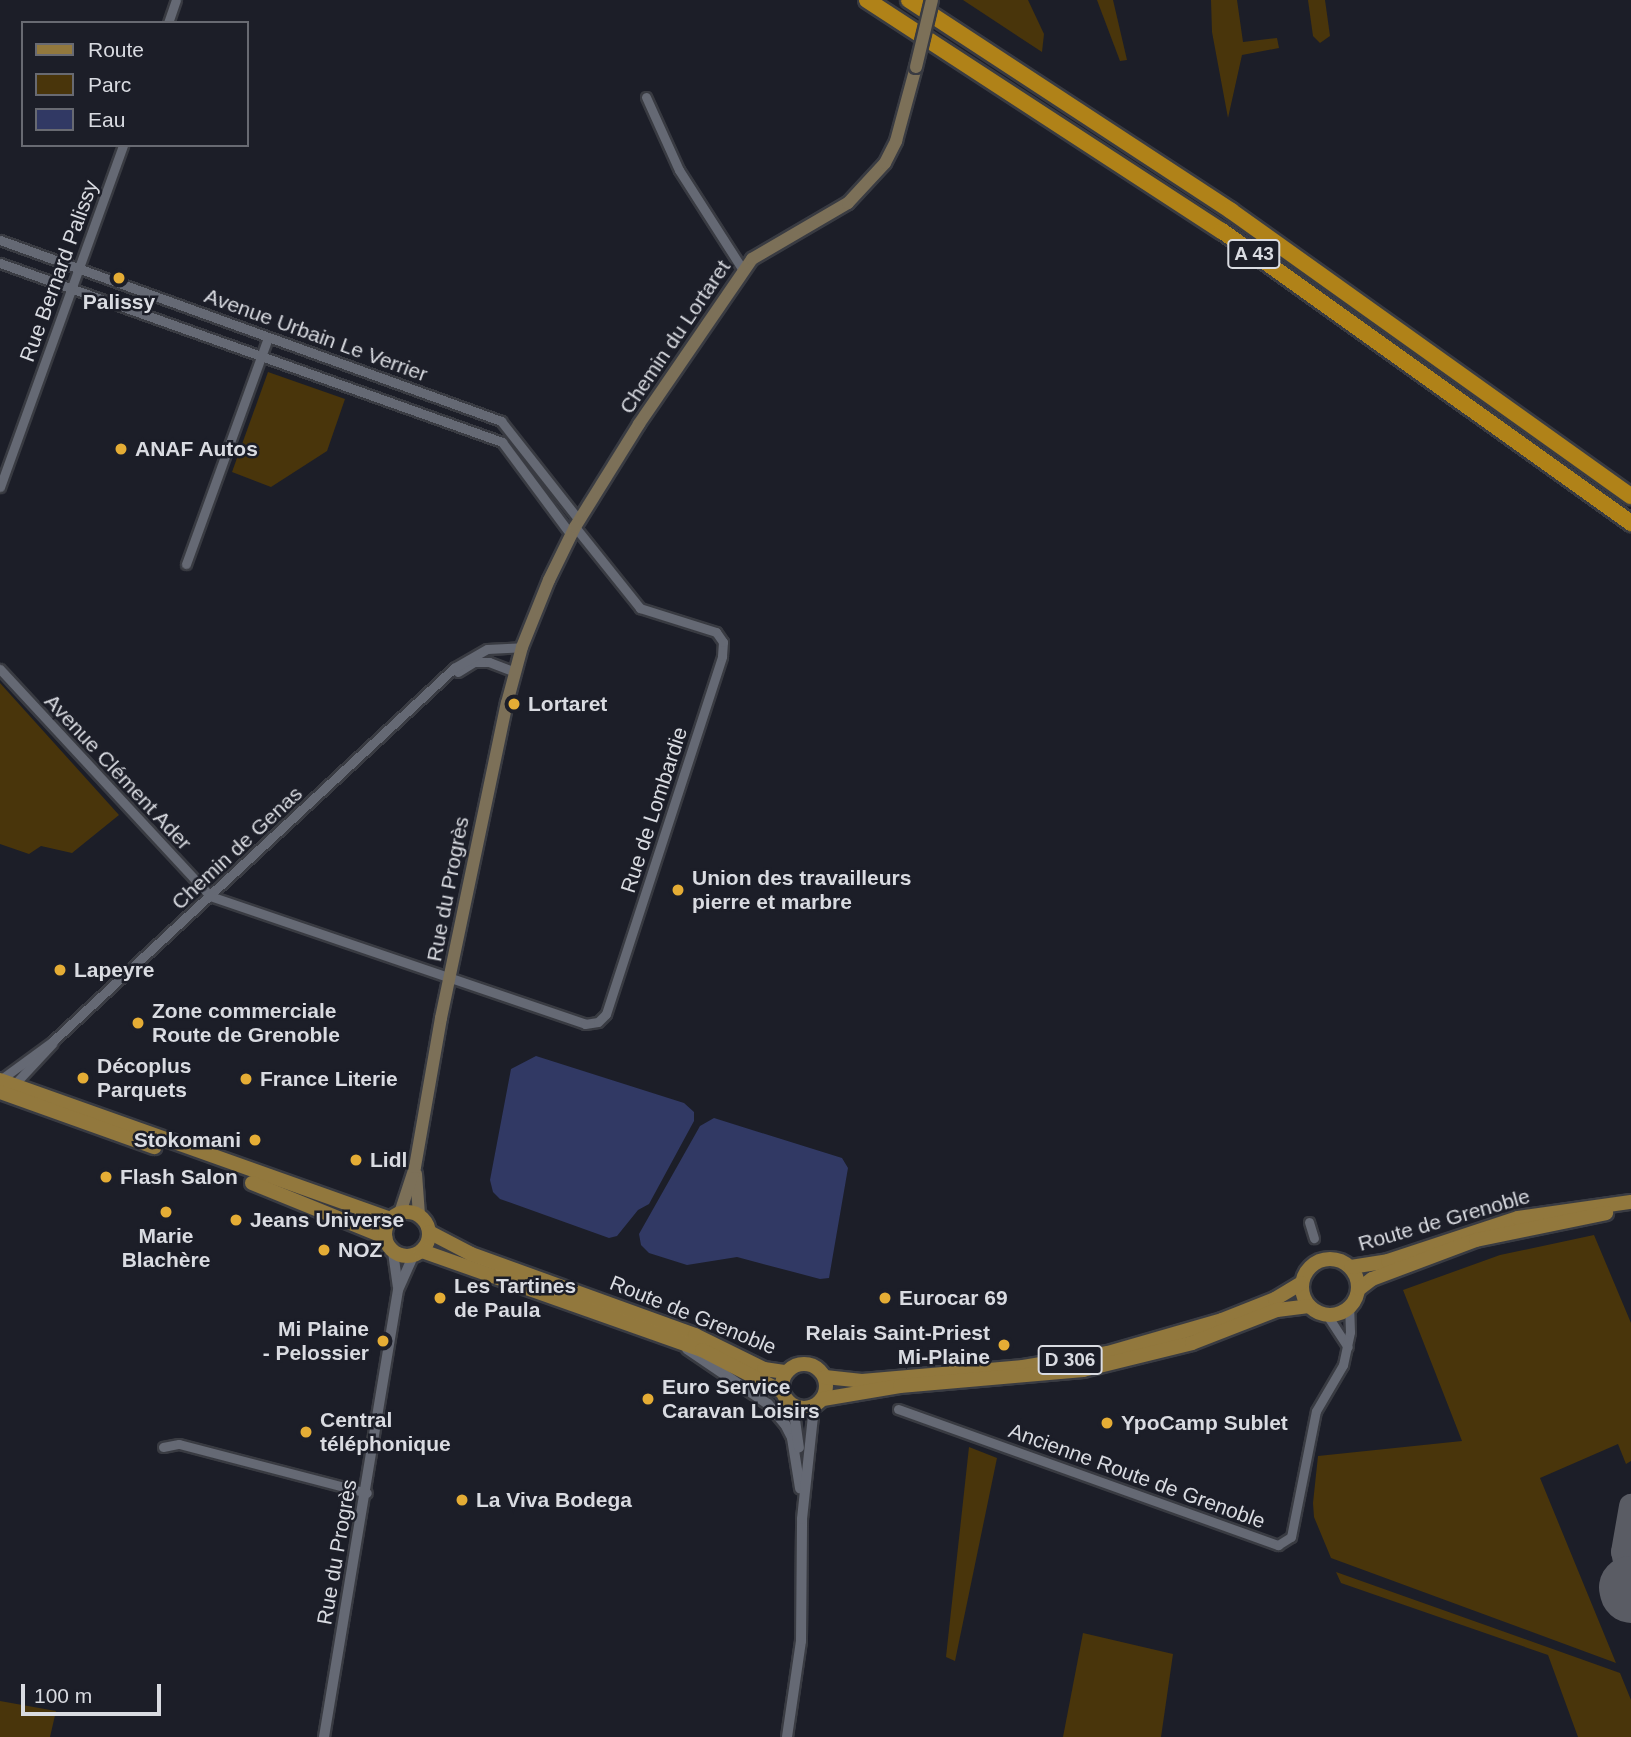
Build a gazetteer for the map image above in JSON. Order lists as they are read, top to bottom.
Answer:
{
  "streets": {
    "highway": ["A 43"],
    "main road": [
      "Chemin du Lortaret",
      "Rue du Progrès",
      "Route de Grenoble",
      "D 306"
    ],
    "street": [
      "Rue Bernard Palissy",
      "Avenue Urbain Le Verrier",
      "Avenue Clément Ader",
      "Rue de Lombardie",
      "Chemin de Genas",
      "Ancienne Route de Grenoble"
    ]
  },
  "crossings": [
    ["Rue Bernard Palissy", "Avenue Urbain Le Verrier"],
    ["Avenue Urbain Le Verrier", "Chemin du Lortaret"],
    ["Avenue Urbain Le Verrier", "Rue de Lombardie"],
    ["Chemin du Lortaret", "Rue de Lombardie"],
    ["Chemin du Lortaret", "Rue du Progrès"],
    ["Avenue Clément Ader", "Chemin de Genas"],
    ["Rue de Lombardie", "Rue du Progrès"],
    ["Chemin de Genas", "Rue du Progrès"],
    ["Rue du Progrès", "Route de Grenoble"],
    ["Route de Grenoble", "D 306"],
    ["Route de Grenoble", "Ancienne Route de Grenoble"],
    ["D 306", "Ancienne Route de Grenoble"]
  ],
  "places": [
    "Palissy",
    "ANAF Autos",
    "Lortaret",
    "Union des travailleurs pierre et marbre",
    "Lapeyre",
    "Zone commerciale Route de Grenoble",
    "Décoplus Parquets",
    "France Literie",
    "Stokomani",
    "Lidl",
    "Flash Salon",
    "Marie Blachère",
    "Jeans Universe",
    "NOZ",
    "Les Tartines de Paula",
    "Eurocar 69",
    "Mi Plaine - Pelossier",
    "Relais Saint-Priest Mi-Plaine",
    "Euro Service Caravan Loisirs",
    "YpoCamp Sublet",
    "Central téléphonique",
    "La Viva Bodega"
  ],
  "legend": ["Route", "Parc", "Eau"],
  "scale_bar": "100 m"
}
